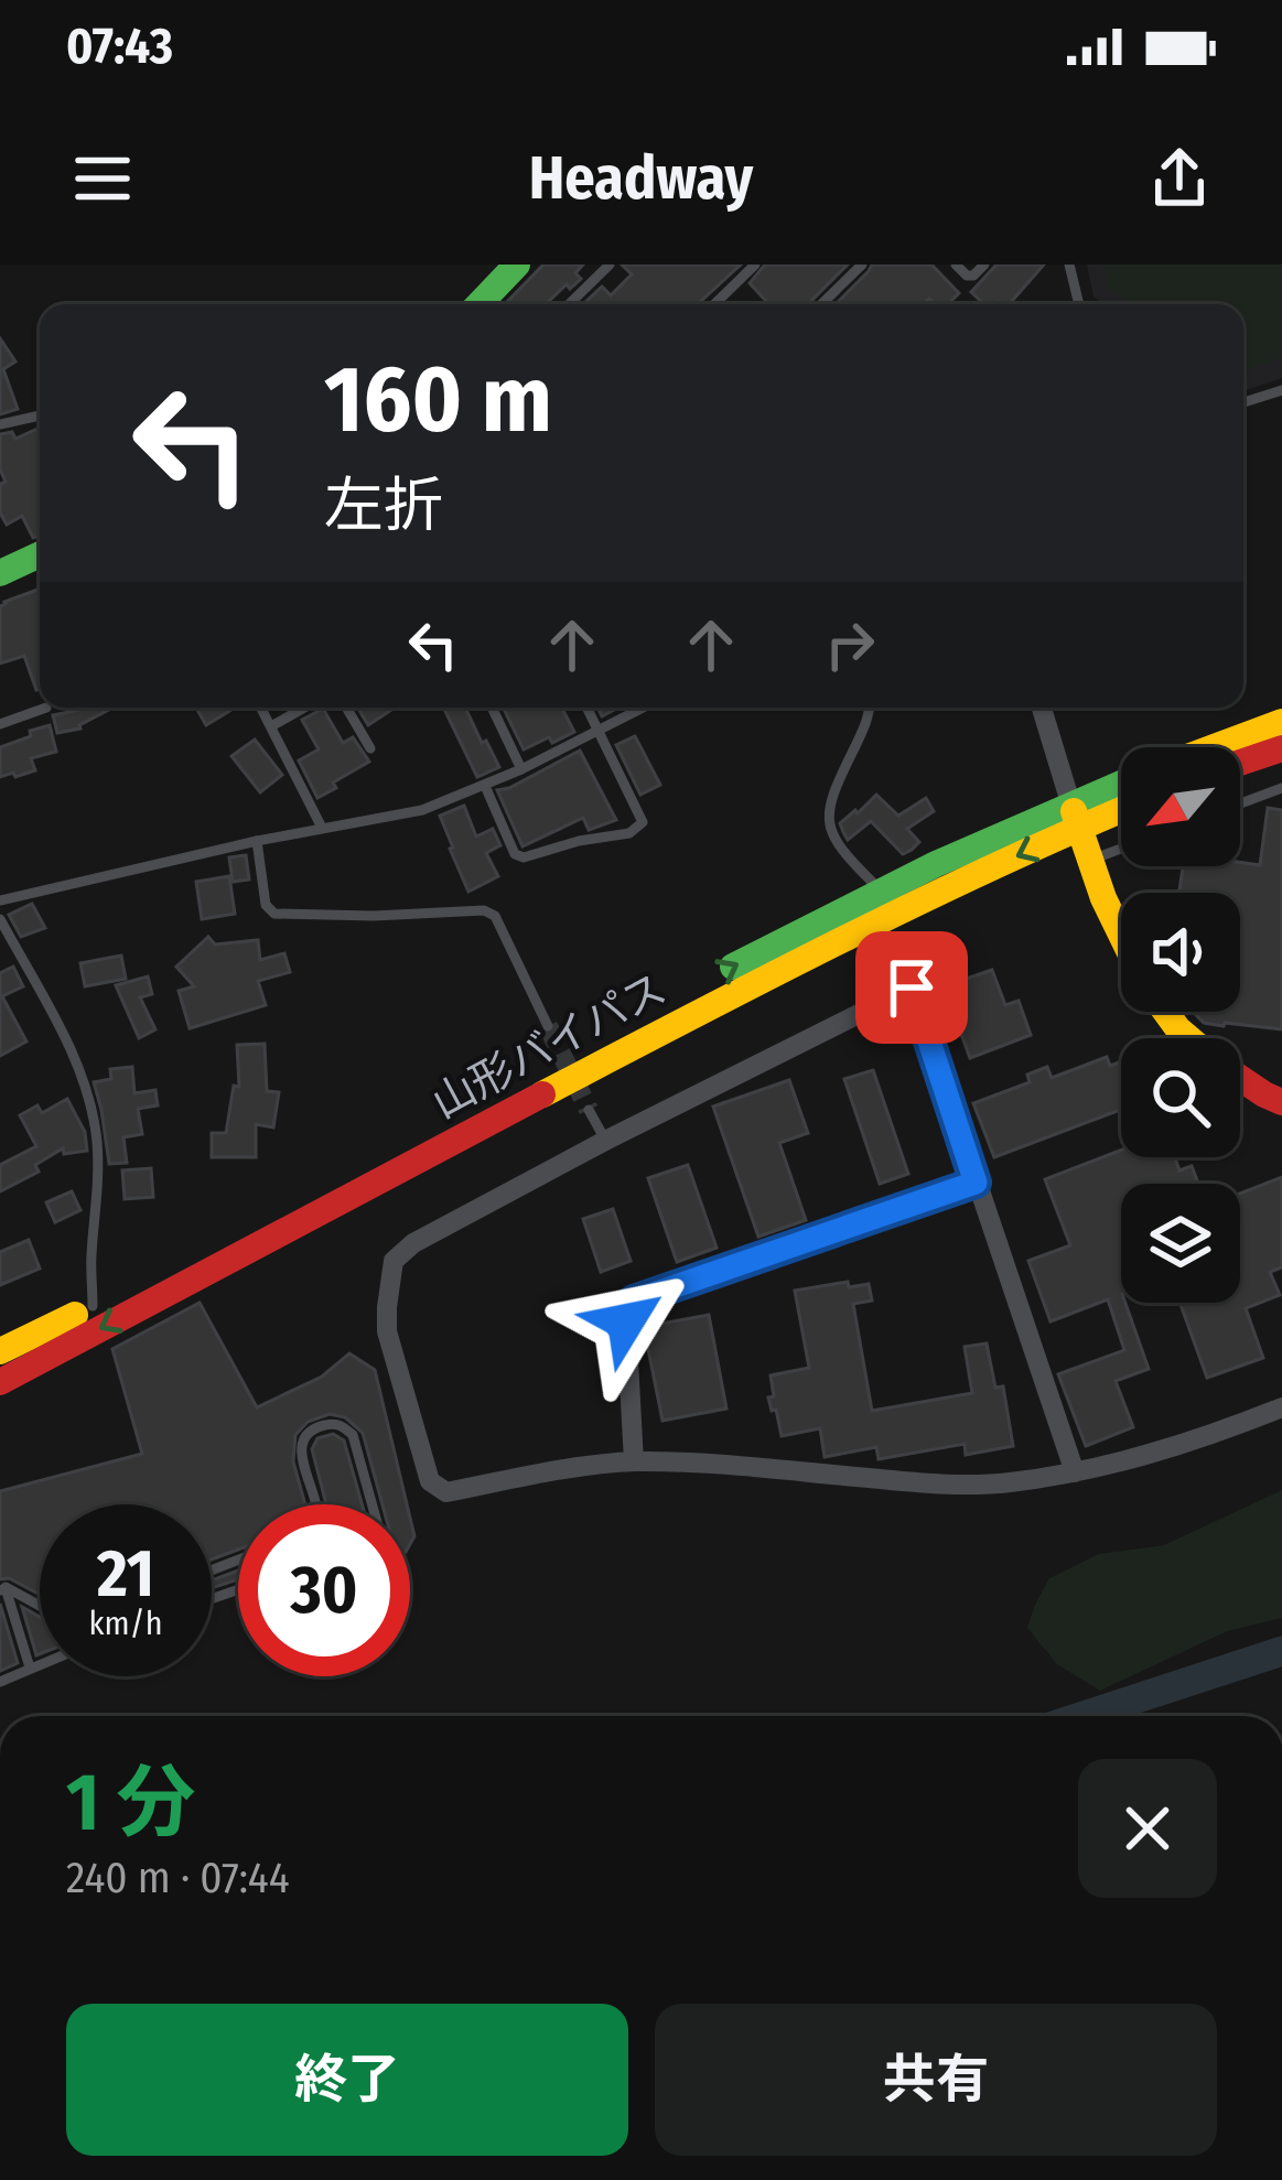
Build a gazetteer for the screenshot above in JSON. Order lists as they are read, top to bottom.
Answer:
{
  "streets": {
    "main road": ["山形バイパス"]
  },
  "north": "bottom left",
  "page": {
    "status": "07:43",
    "header": "Headway",
    "turn": ["160 m", "左折"],
    "speed": "21 km/h",
    "limit": "30",
    "heading": ["1 分", "240 m · 07:44"],
    "buttons": ["終了", "共有"]
  }
}
